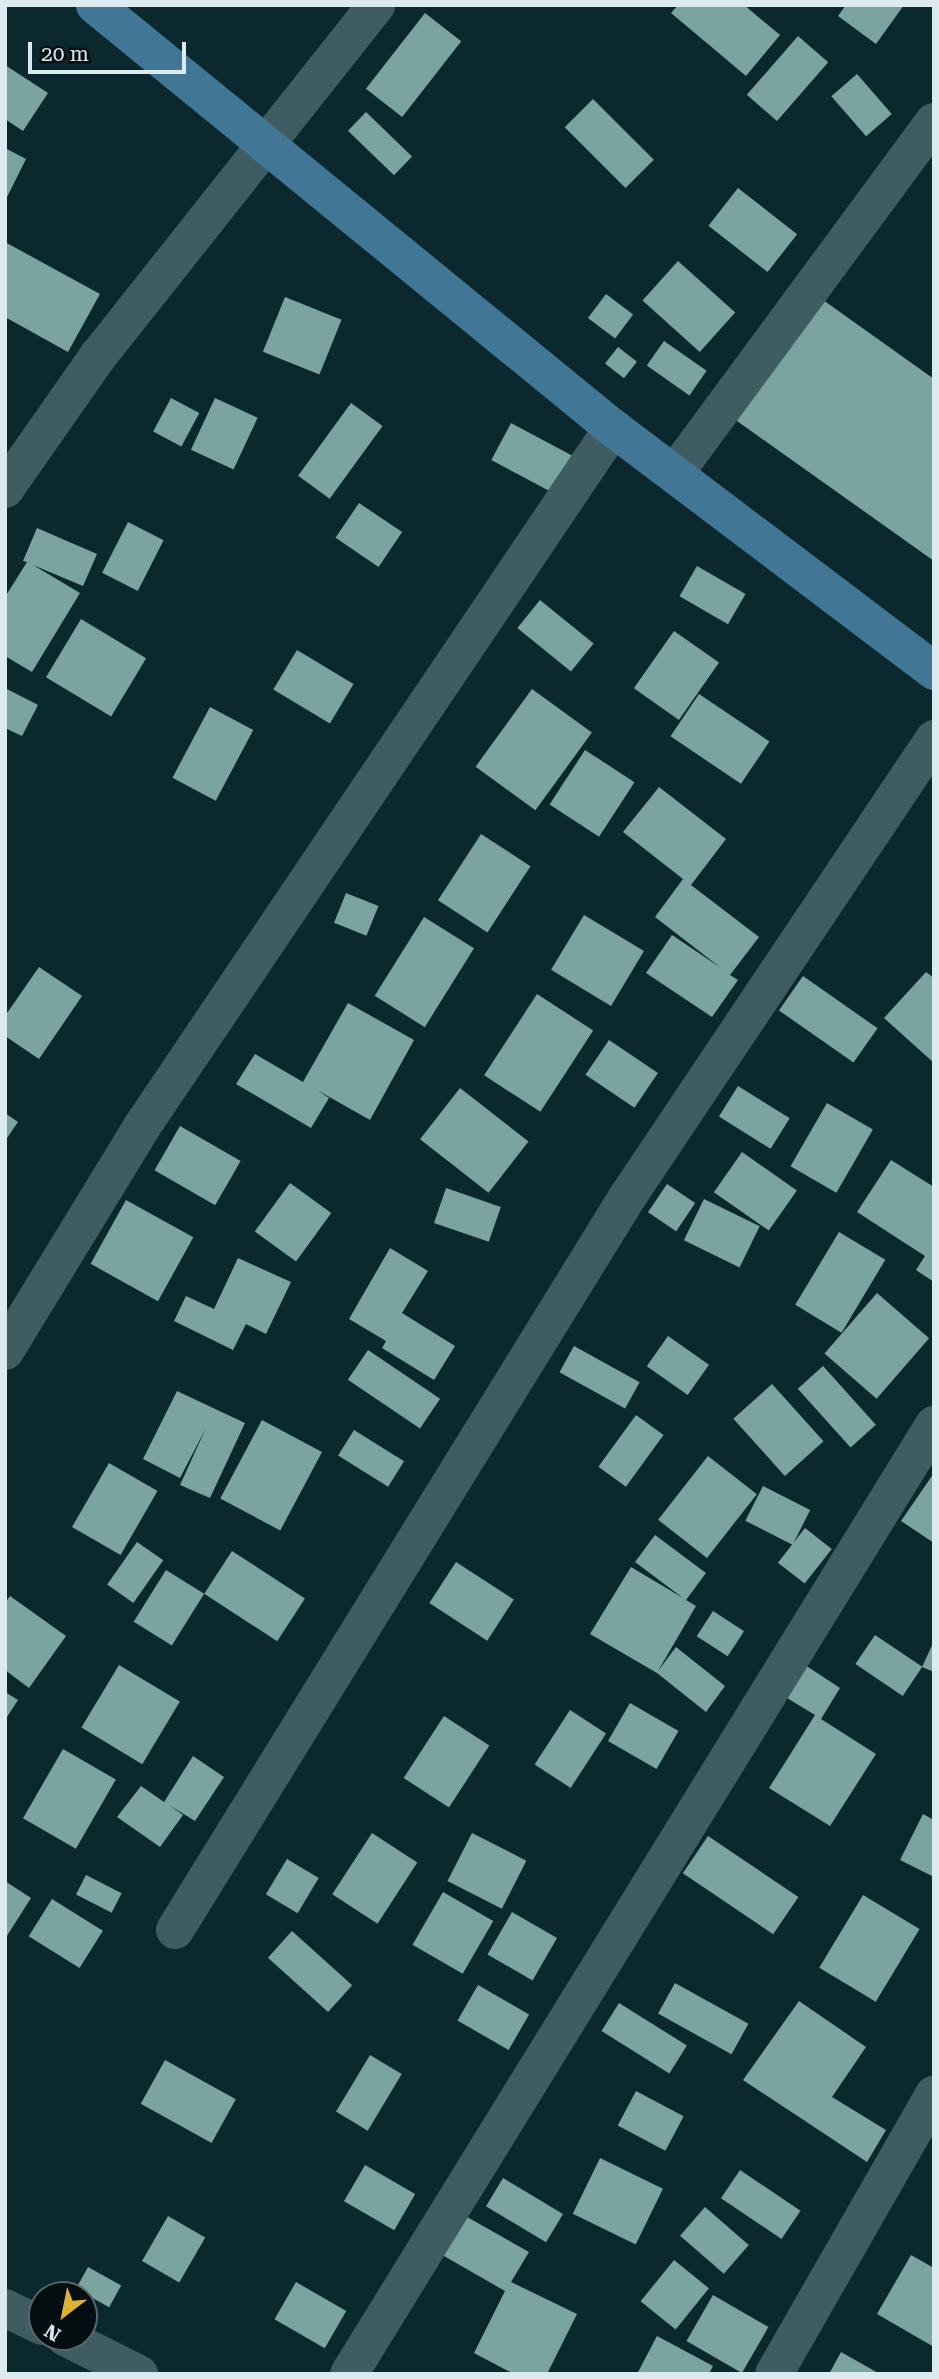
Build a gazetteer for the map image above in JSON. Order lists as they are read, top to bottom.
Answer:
{
  "scale_bar": "20 m",
  "north": "bottom left"
}
